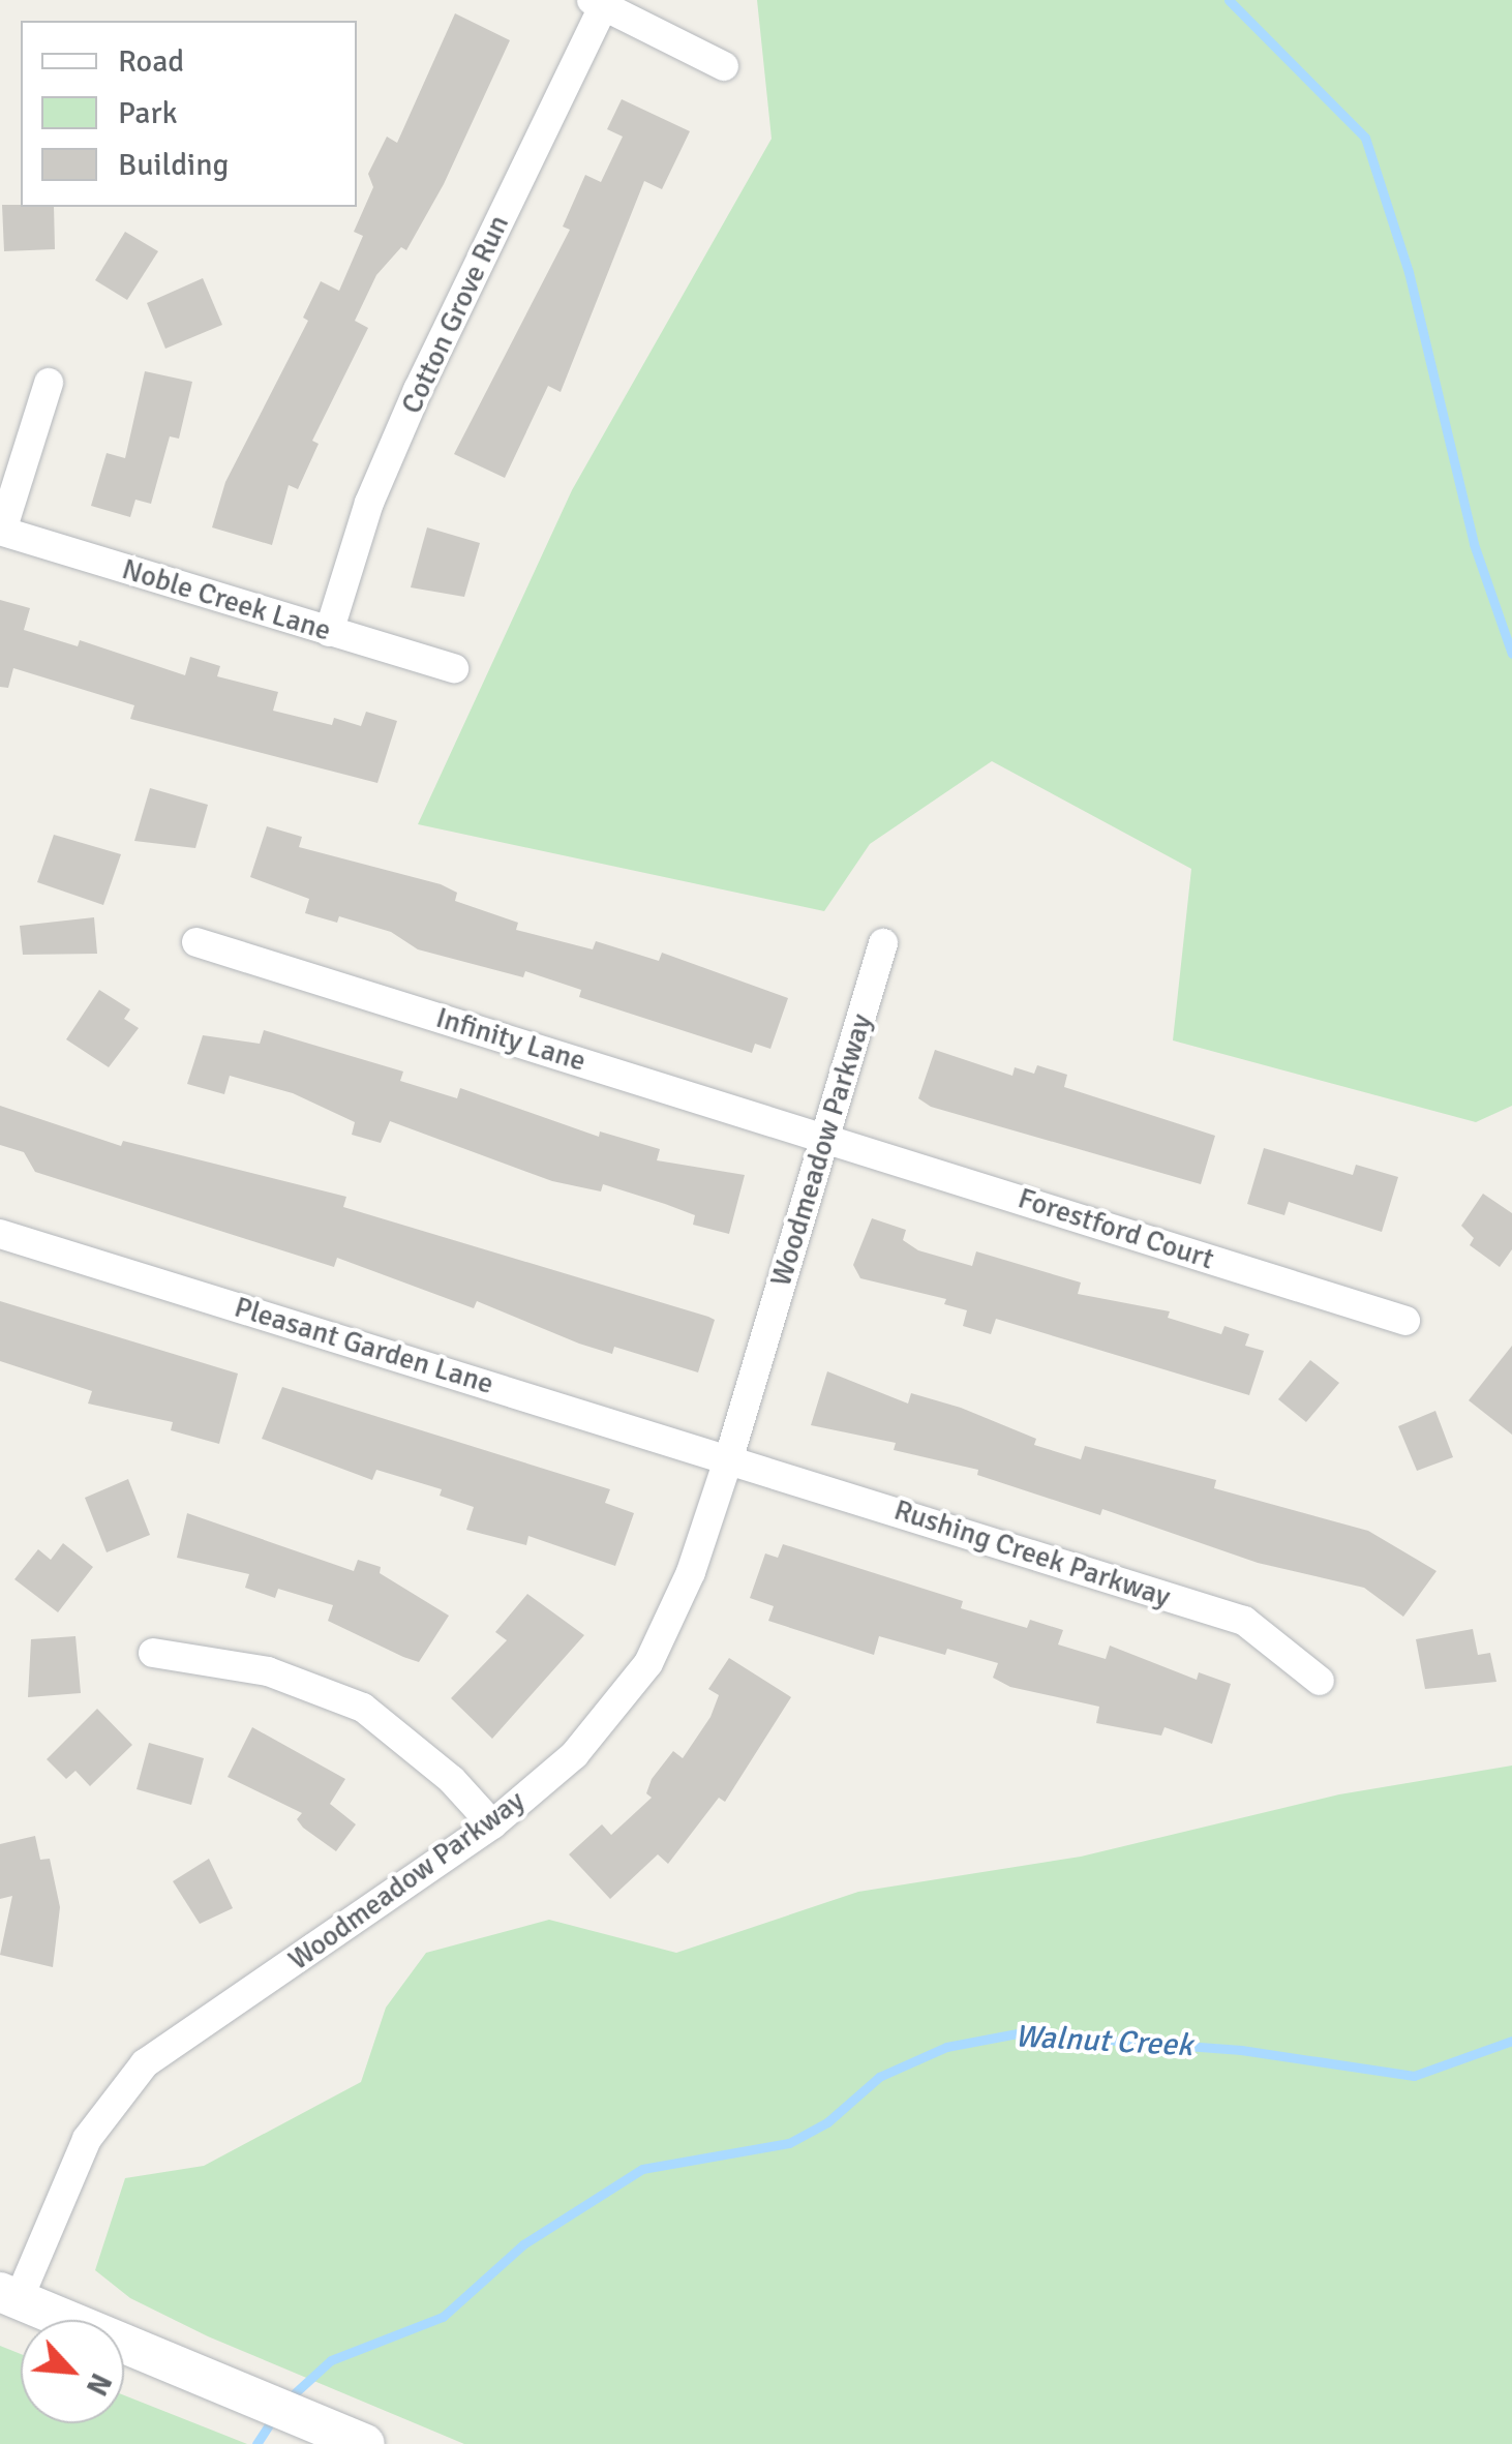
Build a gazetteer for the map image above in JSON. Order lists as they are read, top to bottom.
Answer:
{
  "streets": {
    "street": [
      "Cotton Grove Run",
      "Noble Creek Lane",
      "Infinity Lane",
      "Woodmeadow Parkway",
      "Forestford Court",
      "Pleasant Garden Lane",
      "Rushing Creek Parkway"
    ]
  },
  "crossings": [
    ["Cotton Grove Run", "Noble Creek Lane"],
    ["Infinity Lane", "Woodmeadow Parkway"],
    ["Infinity Lane", "Forestford Court"],
    ["Woodmeadow Parkway", "Forestford Court"],
    ["Woodmeadow Parkway", "Pleasant Garden Lane"],
    ["Woodmeadow Parkway", "Rushing Creek Parkway"],
    ["Pleasant Garden Lane", "Rushing Creek Parkway"]
  ],
  "water": ["Walnut Creek"],
  "legend": ["Road", "Park", "Building"],
  "north": "bottom right"
}
